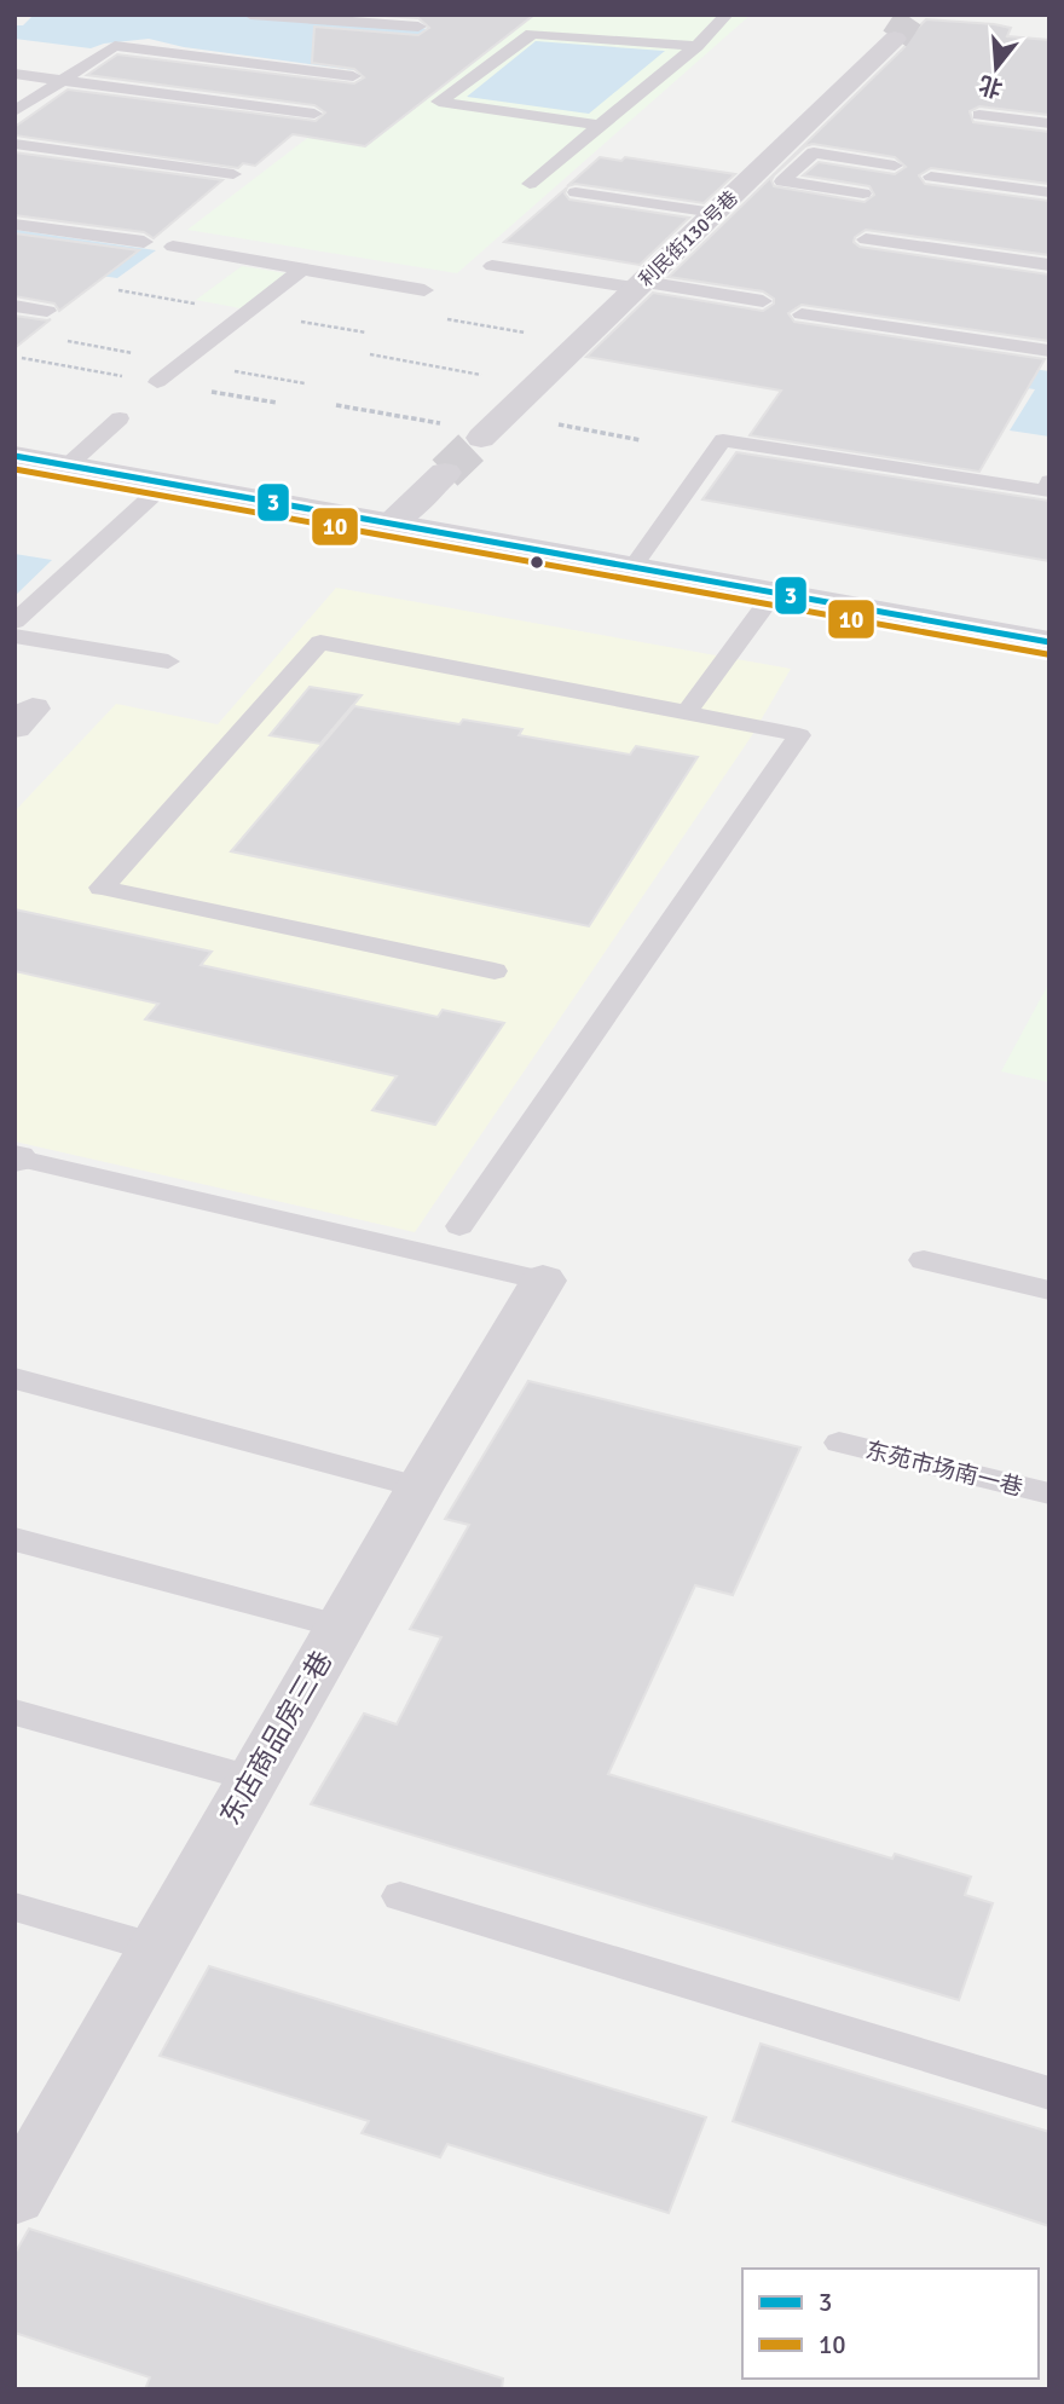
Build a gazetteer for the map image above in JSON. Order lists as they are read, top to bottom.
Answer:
{
  "streets": {
    "street": ["利民街130号巷", "东店商品房三巷"],
    "lane": ["东苑市场南一巷"]
  },
  "lines": ["transit line 3", "transit line 10"],
  "legend": ["3", "10"],
  "north": "bottom"
}
